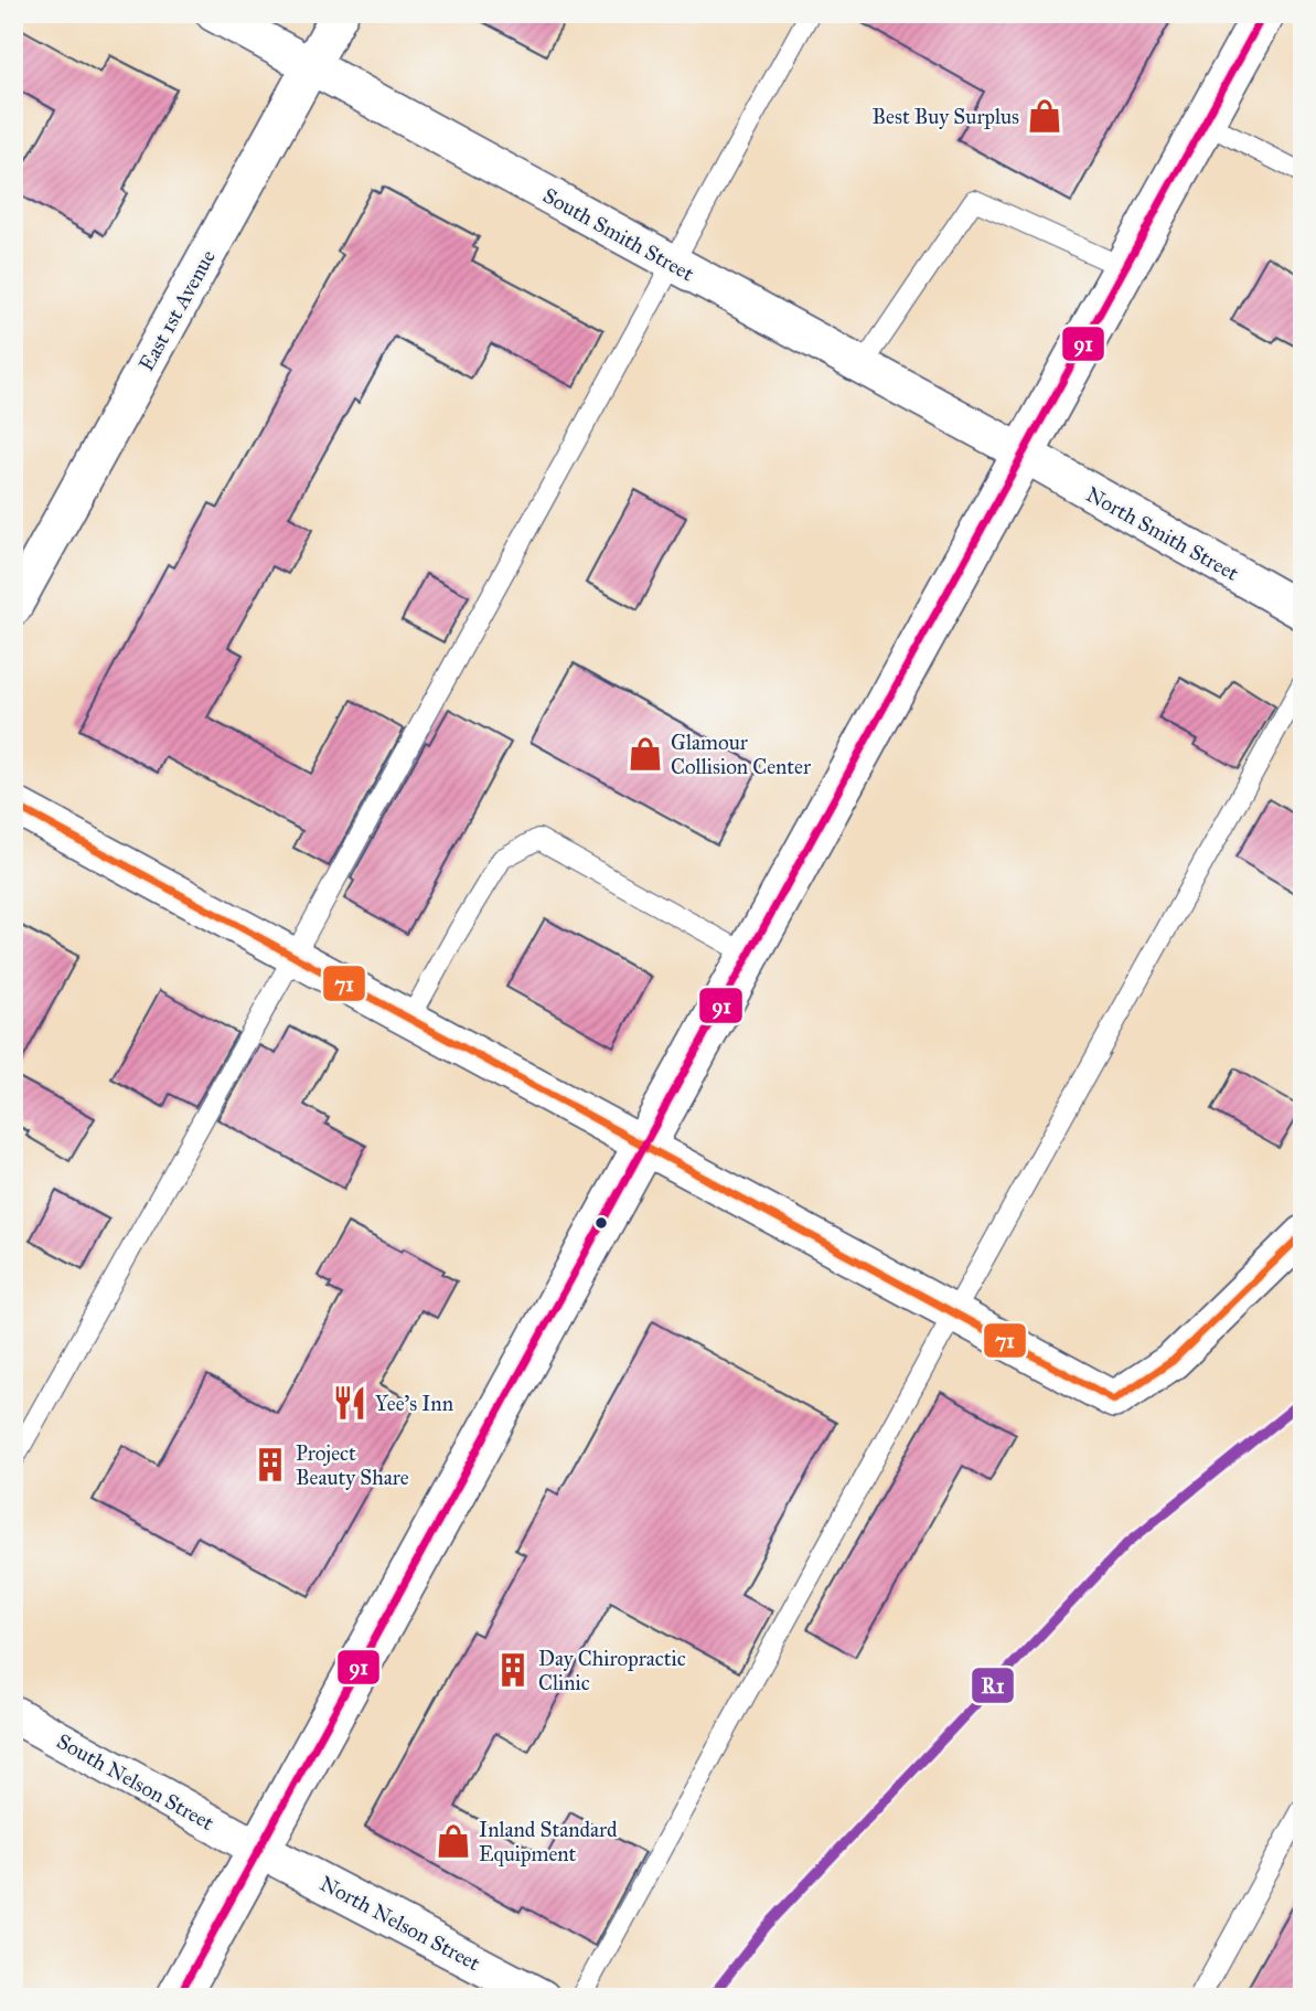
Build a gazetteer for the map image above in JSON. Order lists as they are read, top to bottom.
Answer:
{
  "streets": {
    "street": [
      "South Smith Street",
      "East 1st Avenue",
      "North Smith Street",
      "South Nelson Street",
      "North Nelson Street"
    ]
  },
  "crossings": [
    ["South Smith Street", "East 1st Avenue"],
    ["South Smith Street", "North Smith Street"],
    ["South Nelson Street", "North Nelson Street"]
  ],
  "places": {
    "shop": ["Best Buy Surplus", "Glamour Collision Center", "Inland Standard Equipment"],
    "restaurant": ["Yee's Inn"],
    "building": ["Project Beauty Share", "Day Chiropractic Clinic"]
  },
  "lines": ["transit line 91", "transit line 71", "transit line R1"]
}
